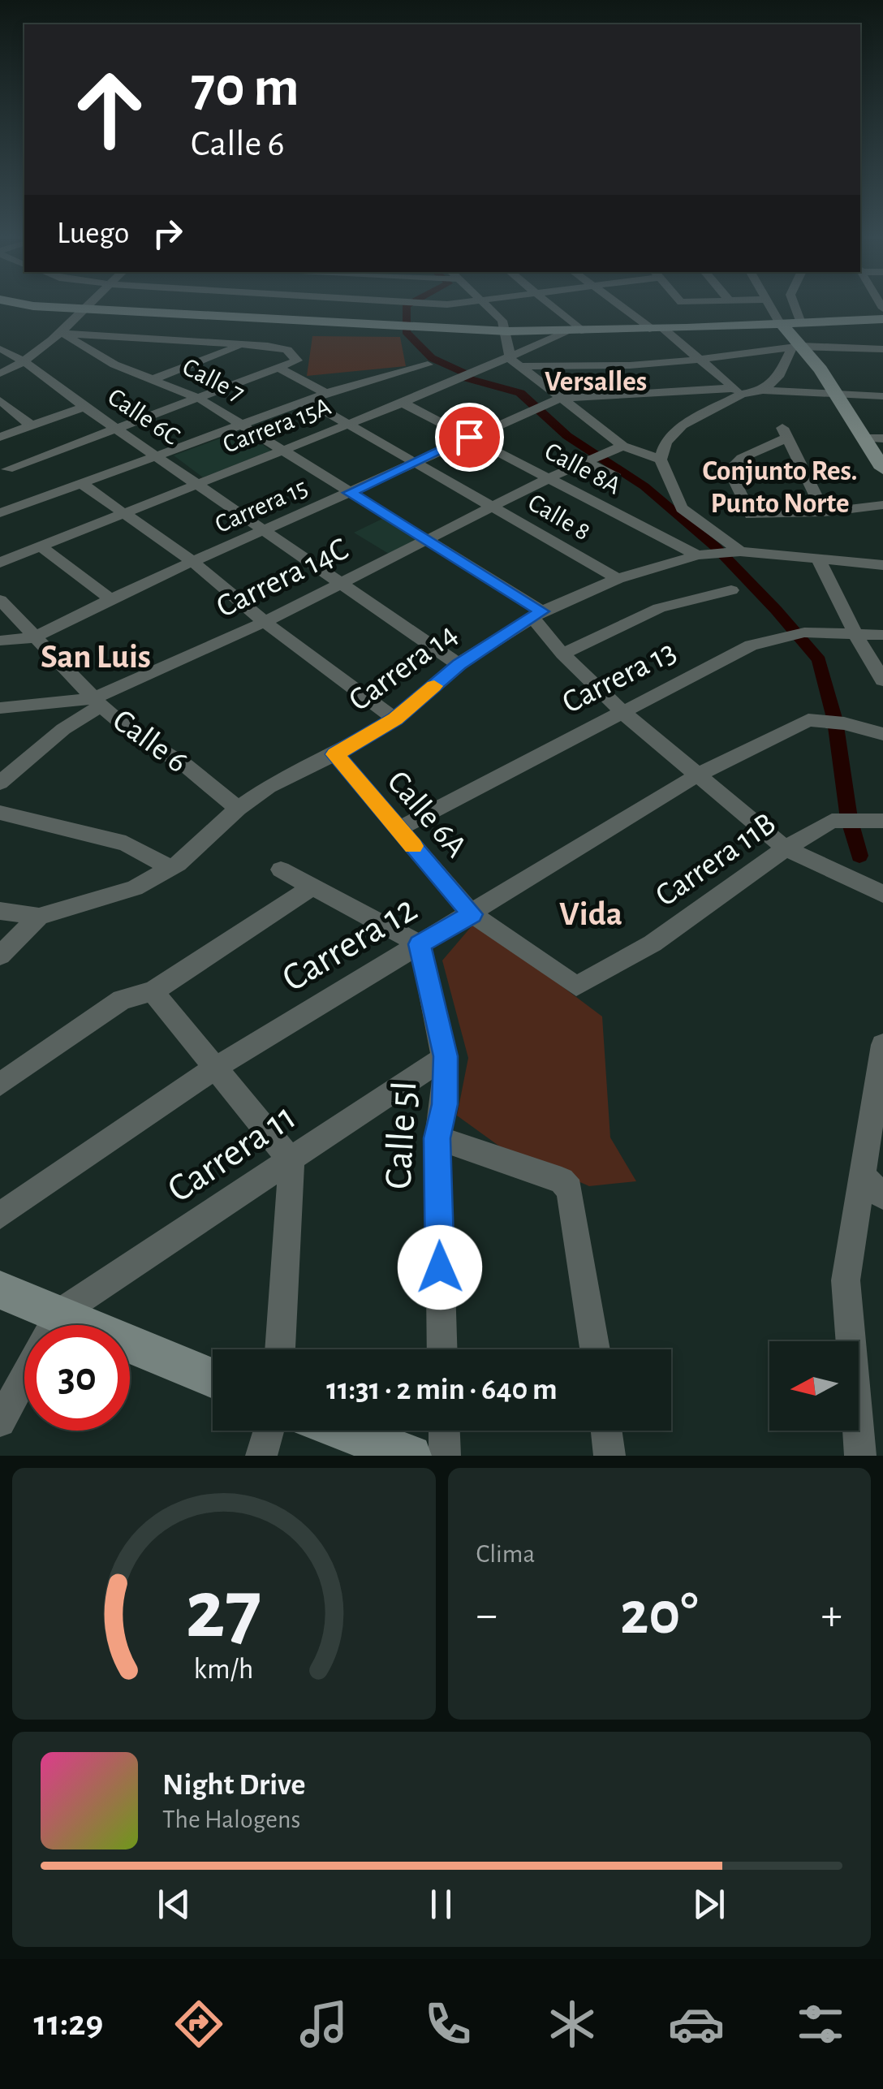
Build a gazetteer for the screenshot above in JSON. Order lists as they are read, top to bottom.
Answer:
{
  "streets": {
    "street": [
      "Calle 7",
      "Calle 6C",
      "Carrera 15A",
      "Calle 8A",
      "Carrera 15",
      "Calle 8",
      "Carrera 14C",
      "Carrera 14",
      "Carrera 13",
      "Calle 6",
      "Calle 6A",
      "Carrera 11B",
      "Carrera 12",
      "Calle 5I",
      "Carrera 11"
    ]
  },
  "crossings": [
    ["Calle 7", "Carrera 15A"],
    ["Calle 7", "Carrera 15"],
    ["Calle 7", "Carrera 14C"],
    ["Calle 7", "Carrera 14"],
    ["Calle 7", "Carrera 13"],
    ["Calle 7", "Carrera 11B"],
    ["Calle 7", "Carrera 12"],
    ["Calle 6C", "Carrera 15A"],
    ["Calle 6C", "Carrera 15"],
    ["Calle 6C", "Carrera 14C"],
    ["Calle 6C", "Carrera 14"],
    ["Carrera 15A", "Calle 8A"],
    ["Carrera 15A", "Calle 8"],
    ["Calle 8A", "Carrera 15"],
    ["Calle 8A", "Carrera 14C"],
    ["Calle 8A", "Carrera 14"],
    ["Carrera 15", "Calle 8"],
    ["Carrera 15", "Calle 6"],
    ["Calle 8", "Carrera 14C"],
    ["Calle 8", "Carrera 14"],
    ["Carrera 14C", "Calle 6"],
    ["Carrera 14", "Calle 6"],
    ["Carrera 14", "Calle 6A"],
    ["Carrera 13", "Calle 6A"],
    ["Calle 6A", "Carrera 11B"],
    ["Calle 6A", "Carrera 12"],
    ["Carrera 11B", "Carrera 12"],
    ["Calle 5I", "Carrera 11"]
  ],
  "districts": [
    "Versalles",
    "Conjunto Res. Punto Norte",
    "San Luis",
    "Vida"
  ],
  "north": "left",
  "page": {
    "turn": ["70 m", "Calle 6"],
    "then": "Luego",
    "limit": "30",
    "trip": "11:31 · 2 min · 640 m",
    "tile": "Clima",
    "heat": ["−", "20°", "+"],
    "song": ["Night Drive", "The Halogens"],
    "tabs": "11:29",
    "gauge": ["27", "km/h"]
  }
}
